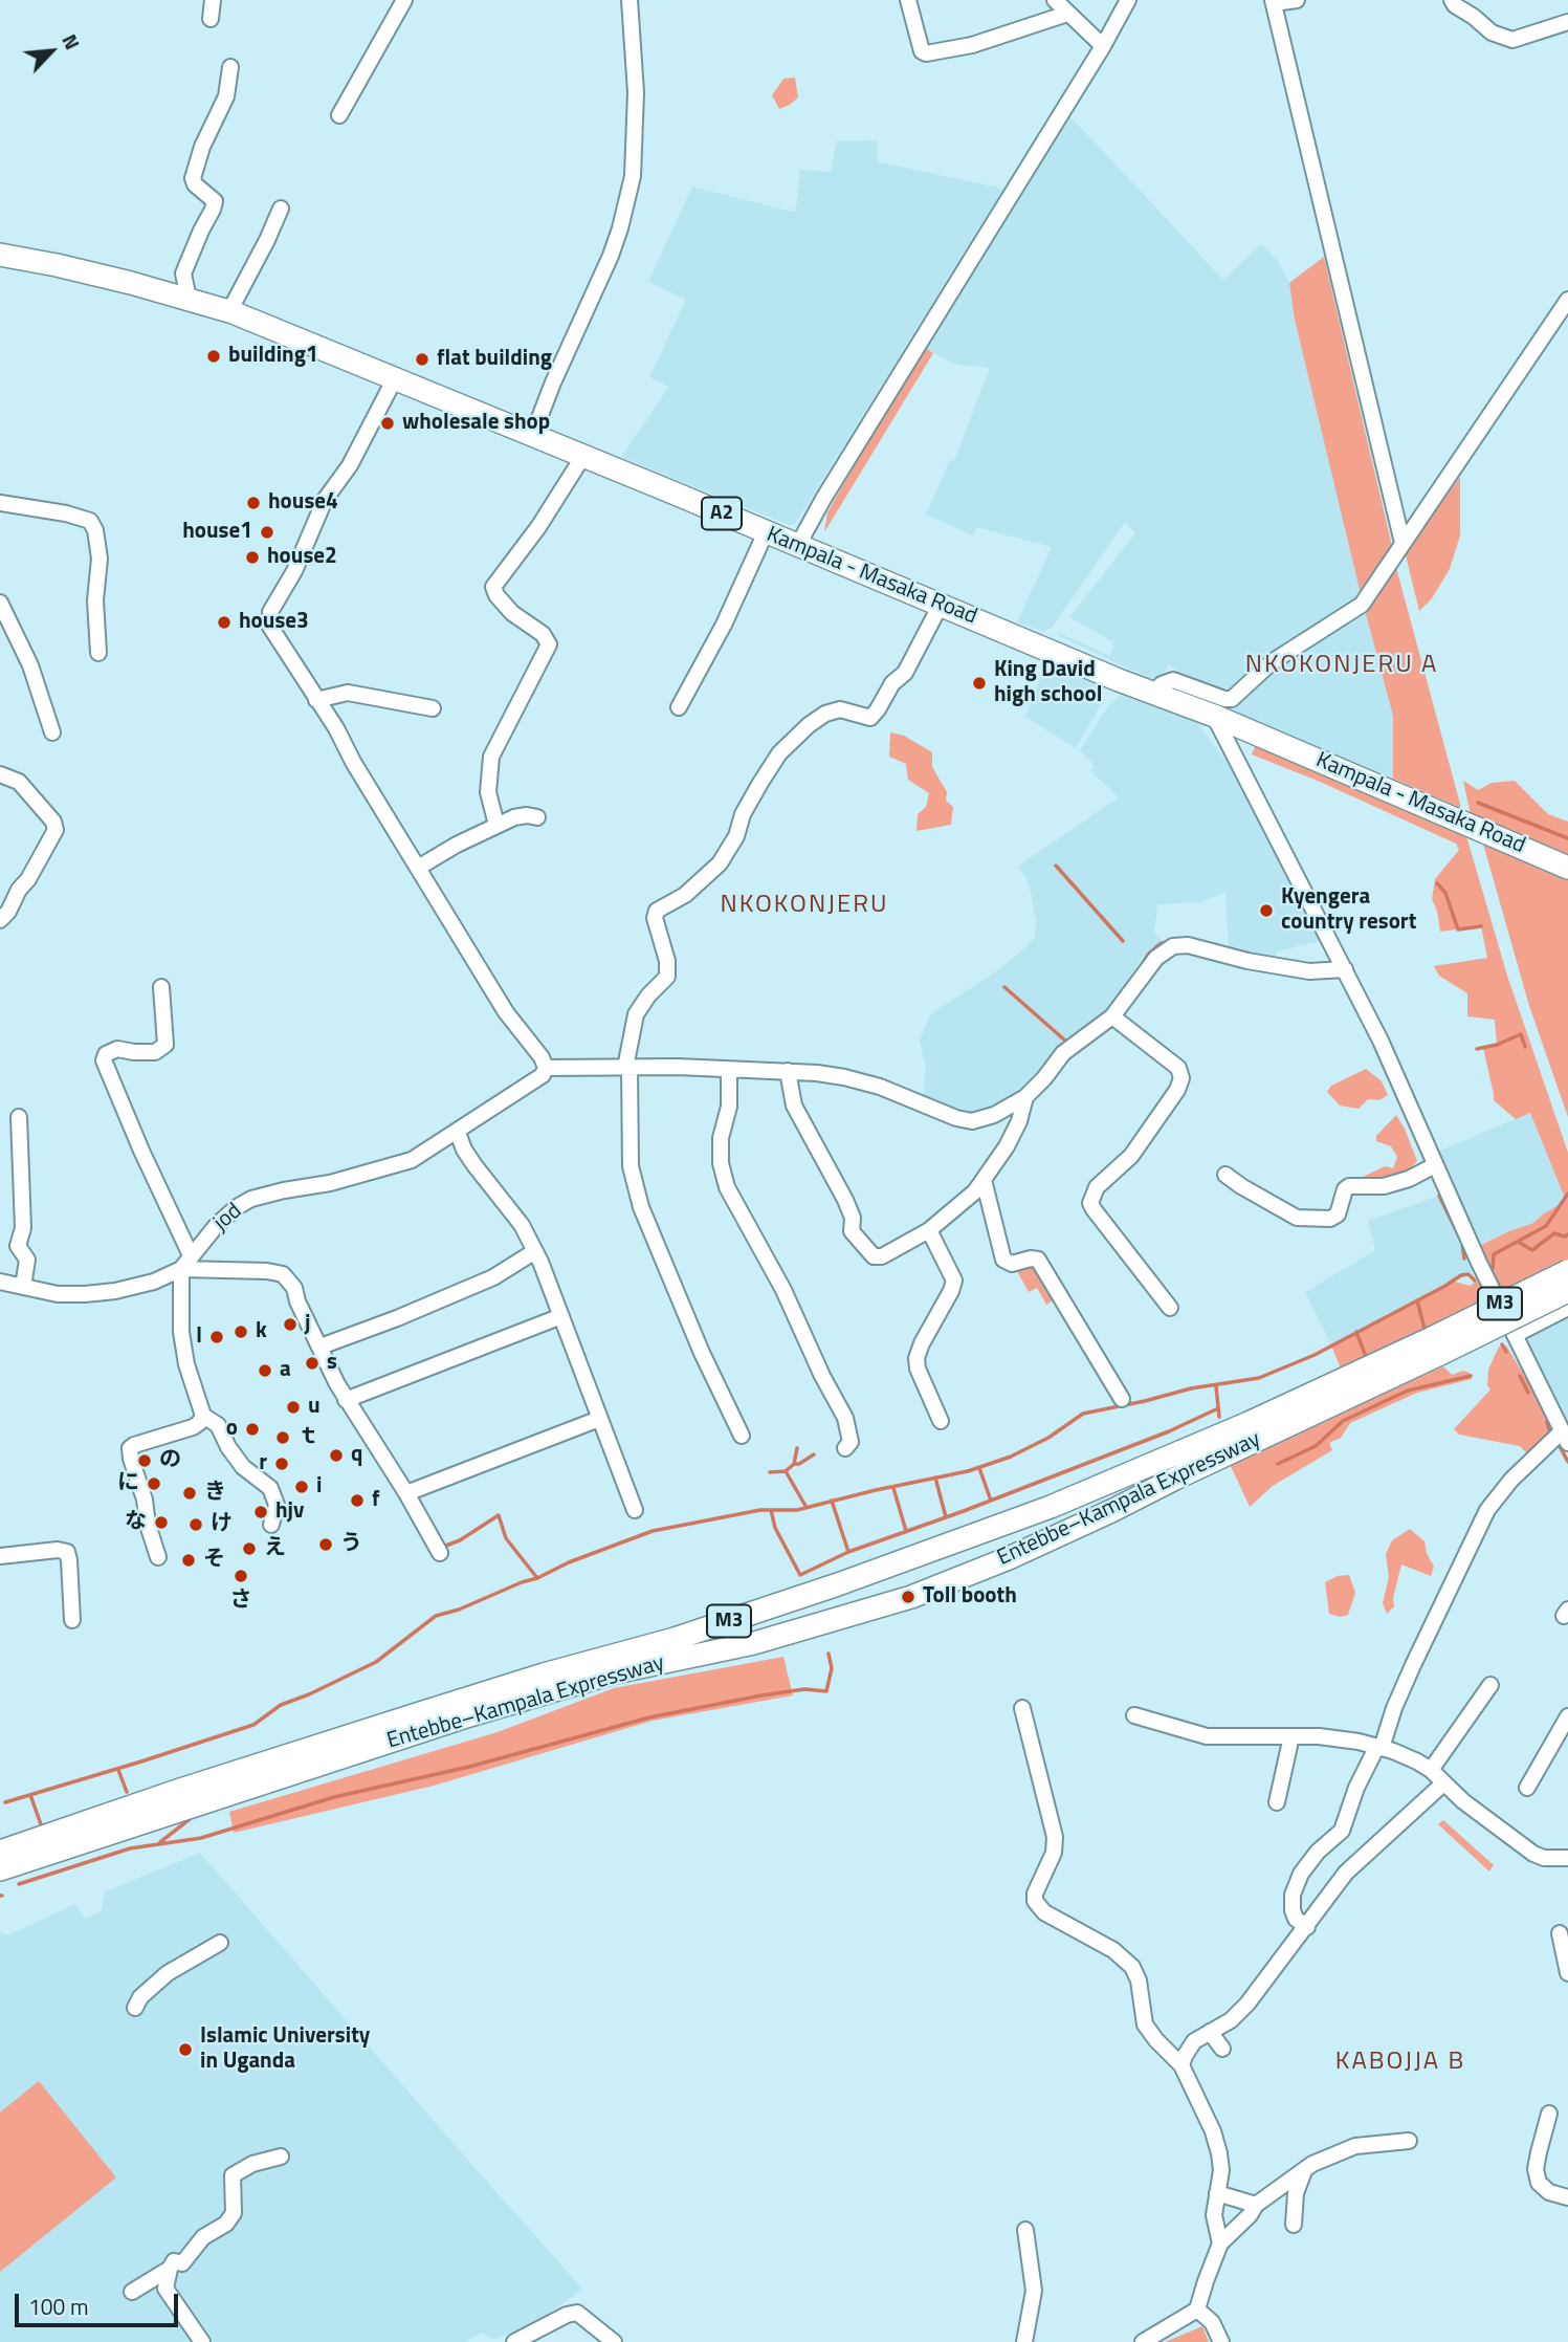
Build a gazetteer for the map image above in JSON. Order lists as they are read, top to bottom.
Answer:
{
  "streets": {
    "highway": [
      "A2",
      "Kampala - Masaka Road",
      "M3",
      "Entebbe–Kampala Expressway"
    ],
    "street": ["jod"]
  },
  "districts": ["NKOKONJERU A", "NKOKONJERU", "KABOJJA B"],
  "places": [
    "building1",
    "flat building",
    "wholesale shop",
    "house4",
    "house1",
    "house2",
    "house3",
    "King David high school",
    "Kyengera country resort",
    "j",
    "k",
    "l",
    "s",
    "a",
    "u",
    "o",
    "ｔ",
    "q",
    "の",
    "r",
    "に",
    "i",
    "き",
    "f",
    "hjv",
    "な",
    "け",
    "う",
    "え",
    "そ",
    "さ",
    "Toll booth",
    "Islamic University in Uganda"
  ],
  "scale_bar": "100 m",
  "north": "top right"
}
